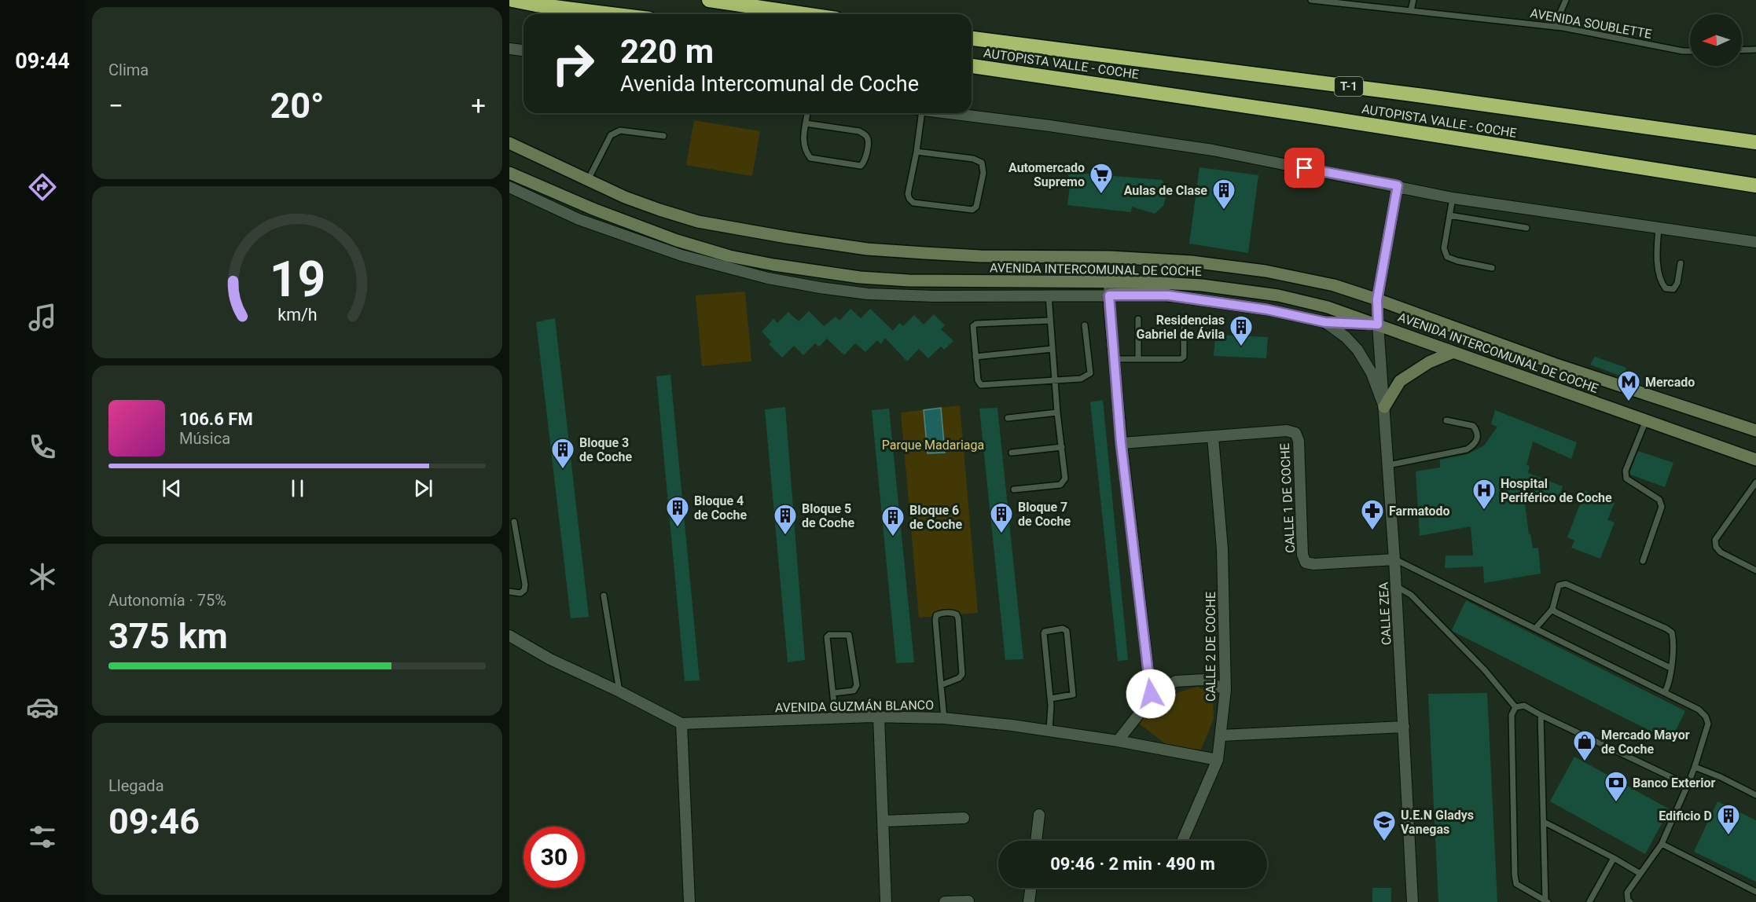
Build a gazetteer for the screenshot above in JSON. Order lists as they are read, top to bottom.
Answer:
{
  "streets": {
    "highway": ["AUTOPISTA VALLE - COCHE", "T-1"],
    "main road": ["AVENIDA INTERCOMUNAL DE COCHE"],
    "street": [
      "CALLE 1 DE COCHE",
      "CALLE ZEA",
      "CALLE 2 DE COCHE",
      "AVENIDA GUZMÁN BLANCO"
    ],
    "lane": ["AVENIDA SOUBLETTE"]
  },
  "crossings": [
    ["AVENIDA INTERCOMUNAL DE COCHE", "CALLE ZEA"],
    ["CALLE 1 DE COCHE", "CALLE ZEA"],
    ["CALLE 1 DE COCHE", "CALLE 2 DE COCHE"],
    ["CALLE 2 DE COCHE", "AVENIDA GUZMÁN BLANCO"]
  ],
  "parks": ["Parque Madariaga"],
  "places": {
    "supermarket": ["Automercado Supremo"],
    "building": [
      "Aulas de Clase",
      "Residencias Gabriel de Ávila",
      "Bloque 3 de Coche",
      "Bloque 4 de Coche",
      "Bloque 7 de Coche",
      "Bloque 5 de Coche",
      "Bloque 6 de Coche",
      "Edificio D"
    ],
    "metro station": ["Mercado"],
    "hospital": ["Hospital Periférico de Coche"],
    "pharmacy": ["Farmatodo"],
    "shop": ["Mercado Mayor de Coche"],
    "bank": ["Banco Exterior"],
    "school or university": ["U.E.N Gladys Vanegas"]
  },
  "north": "left",
  "page": {
    "tabs": "09:44",
    "tile": [
      "Clima",
      ["Autonomía · 75%", "375 km"],
      ["Llegada", "09:46"]
    ],
    "turn": ["220 m", "Avenida Intercomunal de Coche"],
    "heat": ["−", "20°", "+"],
    "song": ["106.6 FM", "Música"],
    "limit": "30",
    "trip": "09:46 · 2 min · 490 m",
    "gauge": ["19", "km/h"]
  }
}
